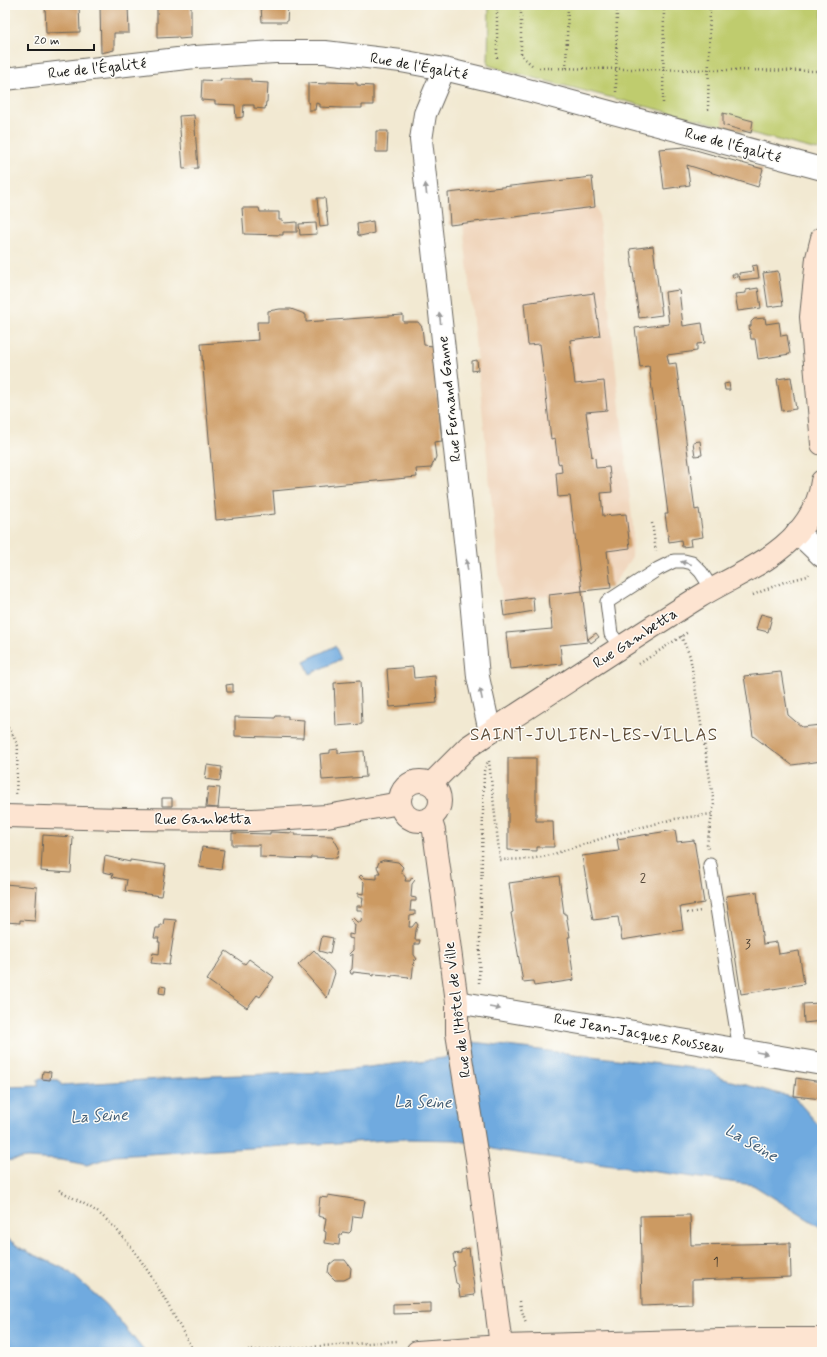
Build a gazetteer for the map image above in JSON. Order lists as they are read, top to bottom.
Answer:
{
  "streets": {
    "street": [
      "Rue de l'Égalité",
      "Rue Fernand Ganne",
      "Rue Gambetta",
      "Rue de l'Hôtel de Ville",
      "Rue Jean-Jacques Rousseau"
    ]
  },
  "crossings": [
    ["Rue de l'Égalité", "Rue Fernand Ganne"],
    ["Rue Fernand Ganne", "Rue Gambetta"],
    ["Rue Gambetta", "Rue de l'Hôtel de Ville"],
    ["Rue de l'Hôtel de Ville", "Rue Jean-Jacques Rousseau"]
  ],
  "one_way": ["Rue Fernand Ganne", "Rue Jean-Jacques Rousseau"],
  "districts": ["SAINT-JULIEN-LES-VILLAS"],
  "water": ["La Seine"],
  "house_numbers": ["2", "3", "1"],
  "scale_bar": "20 m"
}
